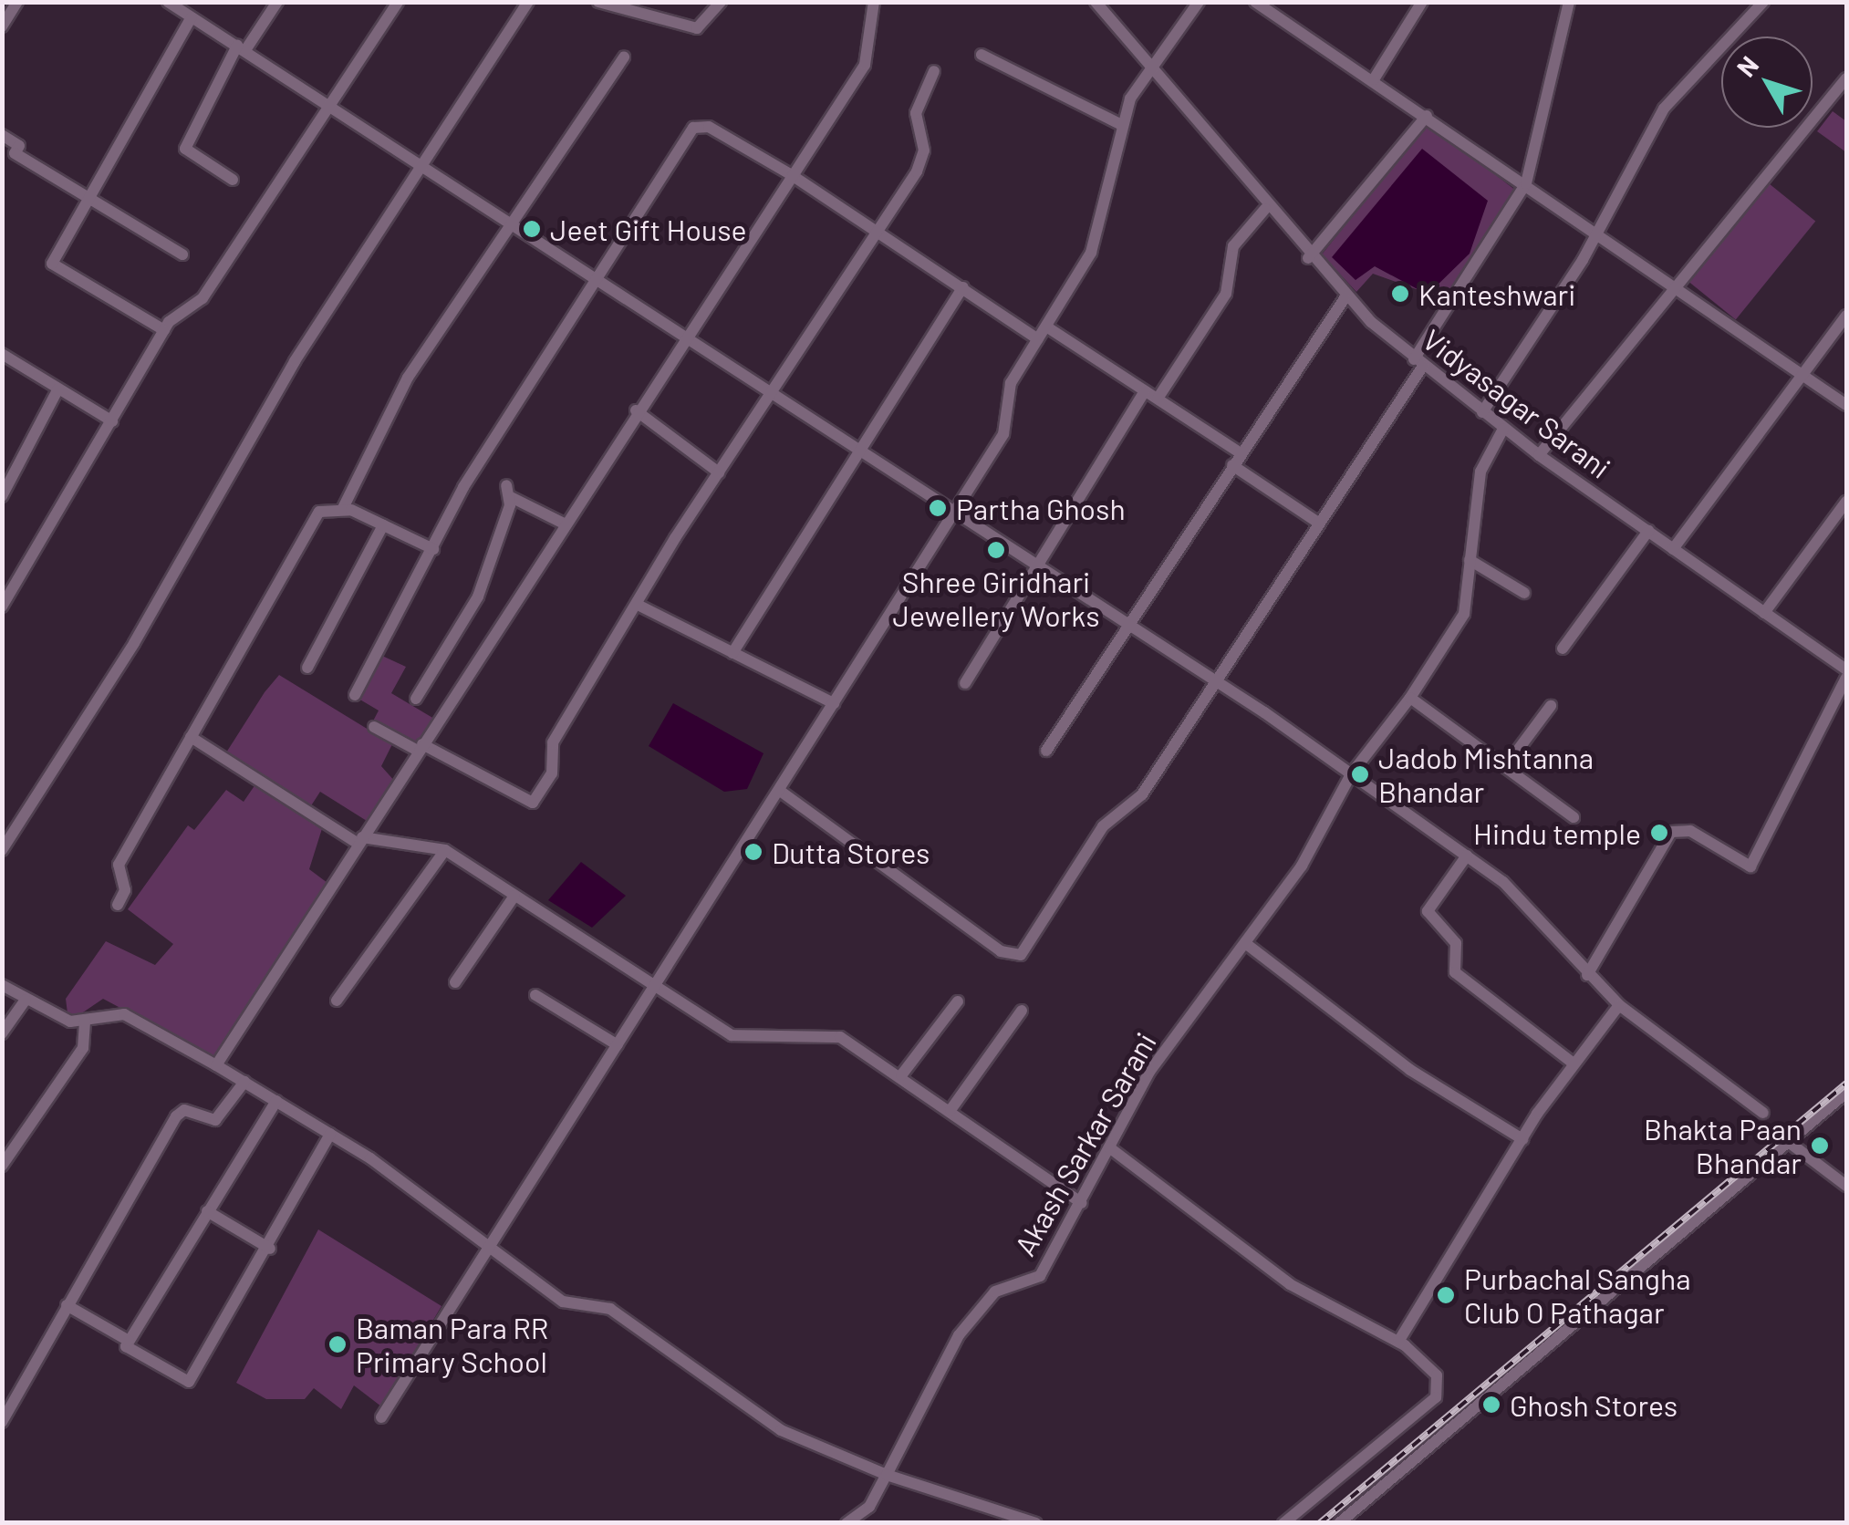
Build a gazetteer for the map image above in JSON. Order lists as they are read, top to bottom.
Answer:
{
  "streets": {
    "street": ["Vidyasagar Sarani", "Akash Sarkar Sarani"]
  },
  "crossings": [
    ["Vidyasagar Sarani", "Akash Sarkar Sarani"]
  ],
  "places": [
    "Jeet Gift House",
    "Kanteshwari",
    "Partha Ghosh",
    "Shree Giridhari Jewellery Works",
    "Jadob Mishtanna Bhandar",
    "Hindu temple",
    "Dutta Stores",
    "Bhakta Paan Bhandar",
    "Purbachal Sangha Club O Pathagar",
    "Baman Para RR Primary School",
    "Ghosh Stores"
  ],
  "north": "top left"
}
